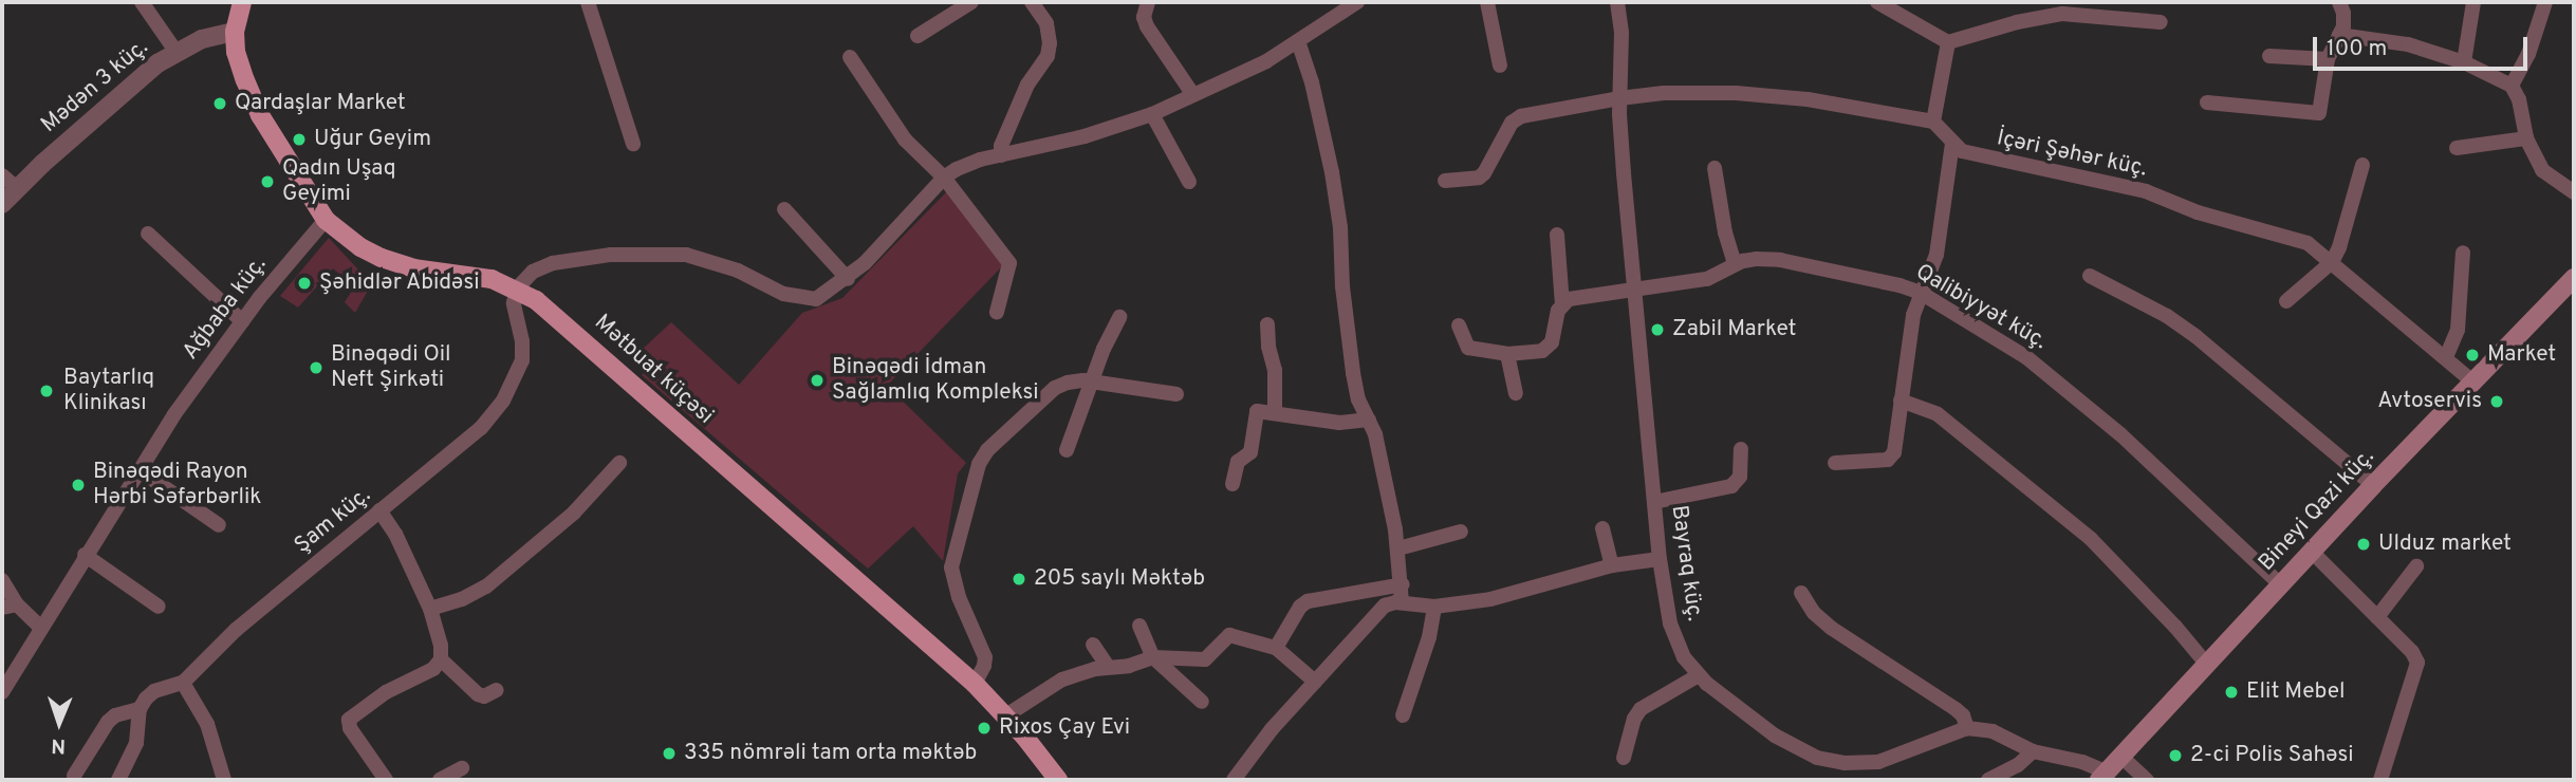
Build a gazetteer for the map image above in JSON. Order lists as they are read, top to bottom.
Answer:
{
  "streets": {
    "main road": ["Mətbuat küçəsi", "Bineyi Qazi küç."],
    "street": [
      "Mədən 3 küç.",
      "İçəri Şəhər küç.",
      "Qalibiyyət küç.",
      "Ağbaba küç.",
      "Şam küç.",
      "Bayraq küç."
    ]
  },
  "crossings": [
    ["Mədən 3 küç.", "Mətbuat küçəsi"],
    ["İçəri Şəhər küç.", "Bineyi Qazi küç."],
    ["Qalibiyyət küç.", "Bineyi Qazi küç."],
    ["Qalibiyyət küç.", "Bayraq küç."],
    ["Ağbaba küç.", "Mətbuat küçəsi"],
    ["Mətbuat küçəsi", "Şam küç."]
  ],
  "places": [
    "Qardaşlar Market",
    "Uğur Geyim",
    "Qadın Uşaq Geyimi",
    "Şəhidlər Abidəsi",
    "Zabil Market",
    "Market",
    "Binəqədi Oil Neft Şirkəti",
    "Binəqədi İdman Sağlamlıq Kompleksi",
    "Baytarlıq Klinikası",
    "Avtoservis",
    "Binəqədi Rayon Hərbi Səfərbərlik",
    "Ulduz market",
    "205 saylı Məktəb",
    "Elit Mebel",
    "Rixos Çay Evi",
    "335 nömrəli tam orta məktəb",
    "2-ci Polis Sahəsi"
  ],
  "scale_bar": "100 m",
  "north": "bottom"
}
